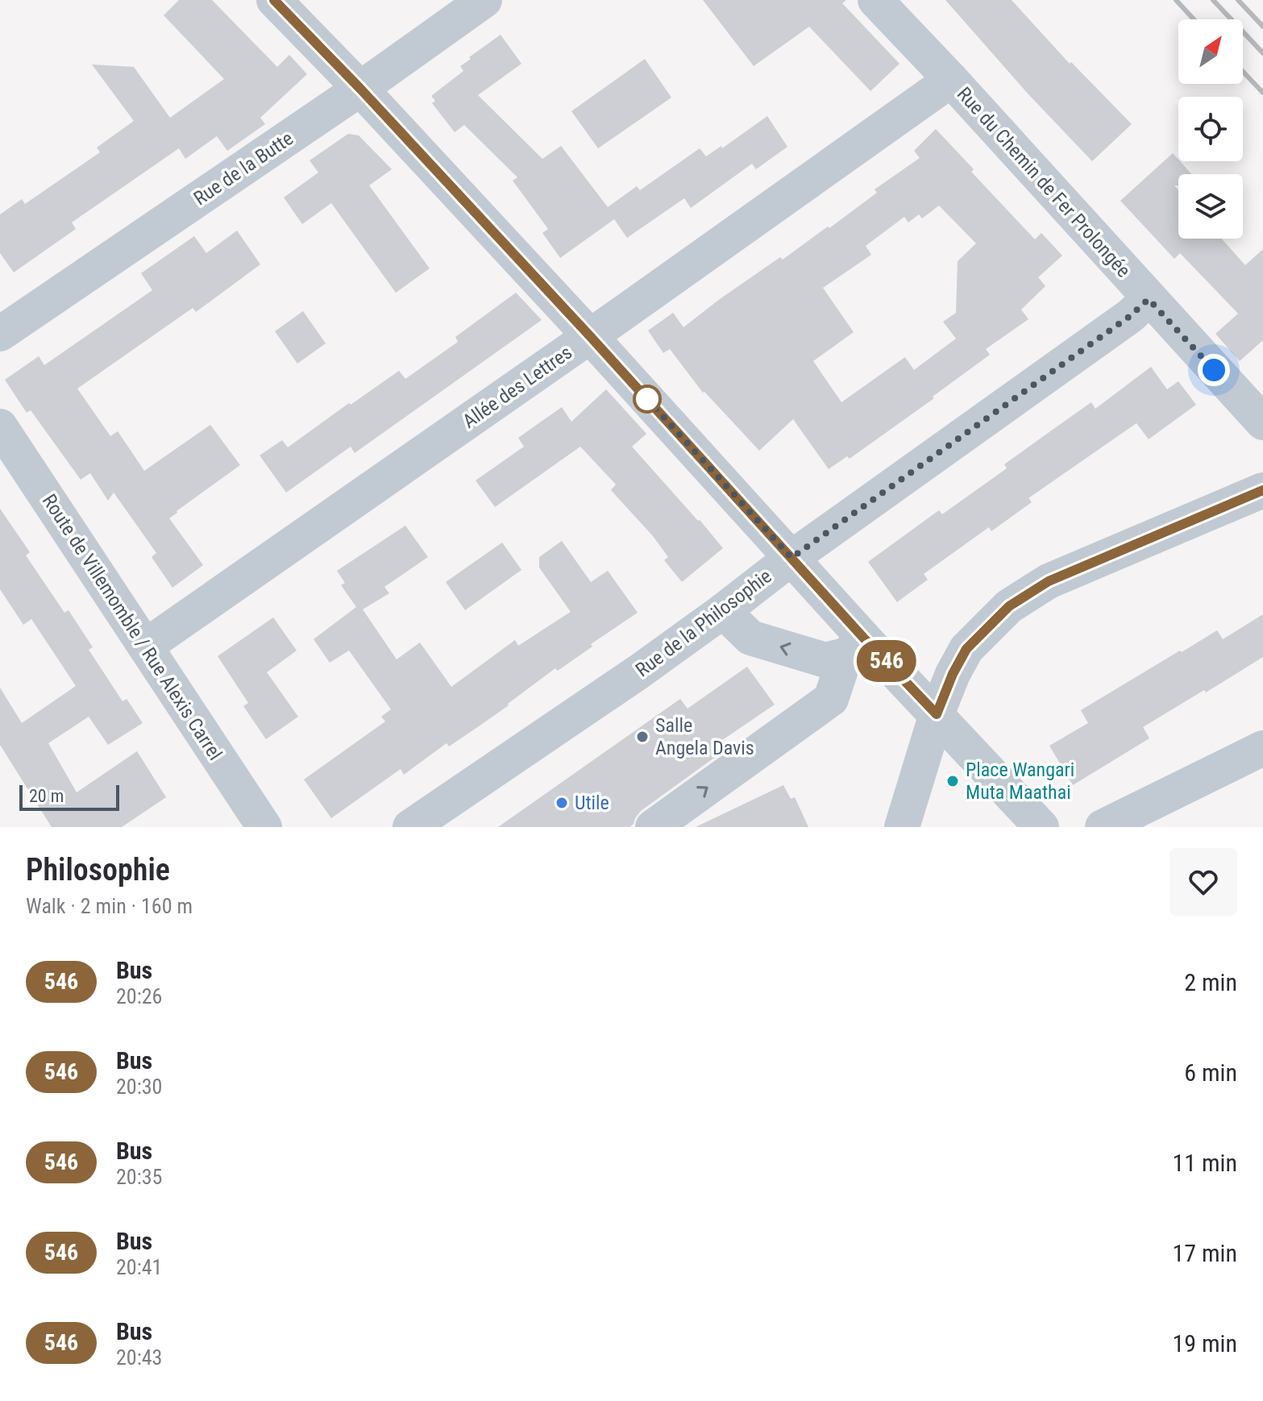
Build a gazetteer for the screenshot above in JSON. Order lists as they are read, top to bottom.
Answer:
{
  "streets": {
    "street": [
      "Rue de la Butte",
      "Rue du Chemin de Fer Prolongée",
      "Allée des Lettres",
      "Rue de la Philosophie",
      "Route de Villemomble / Rue Alexis Carrel"
    ]
  },
  "crossings": [
    ["Rue du Chemin de Fer Prolongée", "Allée des Lettres"],
    ["Rue du Chemin de Fer Prolongée", "Rue de la Philosophie"],
    ["Allée des Lettres", "Route de Villemomble / Rue Alexis Carrel"]
  ],
  "places": ["Salle Angela Davis", "Place Wangari Muta Maathai", "Utile"],
  "lines": ["bus line 546"],
  "scale_bar": "20 m",
  "north": "top right",
  "page": {
    "on_map": "546",
    "scale": "20 m",
    "heading": ["Philosophie", "Walk · 2 min · 160 m"],
    "list": [
      {
        "mark": "546",
        "name": "Bus",
        "note": "20:26",
        "value": "2 min"
      },
      {
        "mark": "546",
        "name": "Bus",
        "note": "20:30",
        "value": "6 min"
      },
      {
        "mark": "546",
        "name": "Bus",
        "note": "20:35",
        "value": "11 min"
      },
      {
        "mark": "546",
        "name": "Bus",
        "note": "20:41",
        "value": "17 min"
      },
      {
        "mark": "546",
        "name": "Bus",
        "note": "20:43",
        "value": "19 min"
      }
    ]
  }
}
